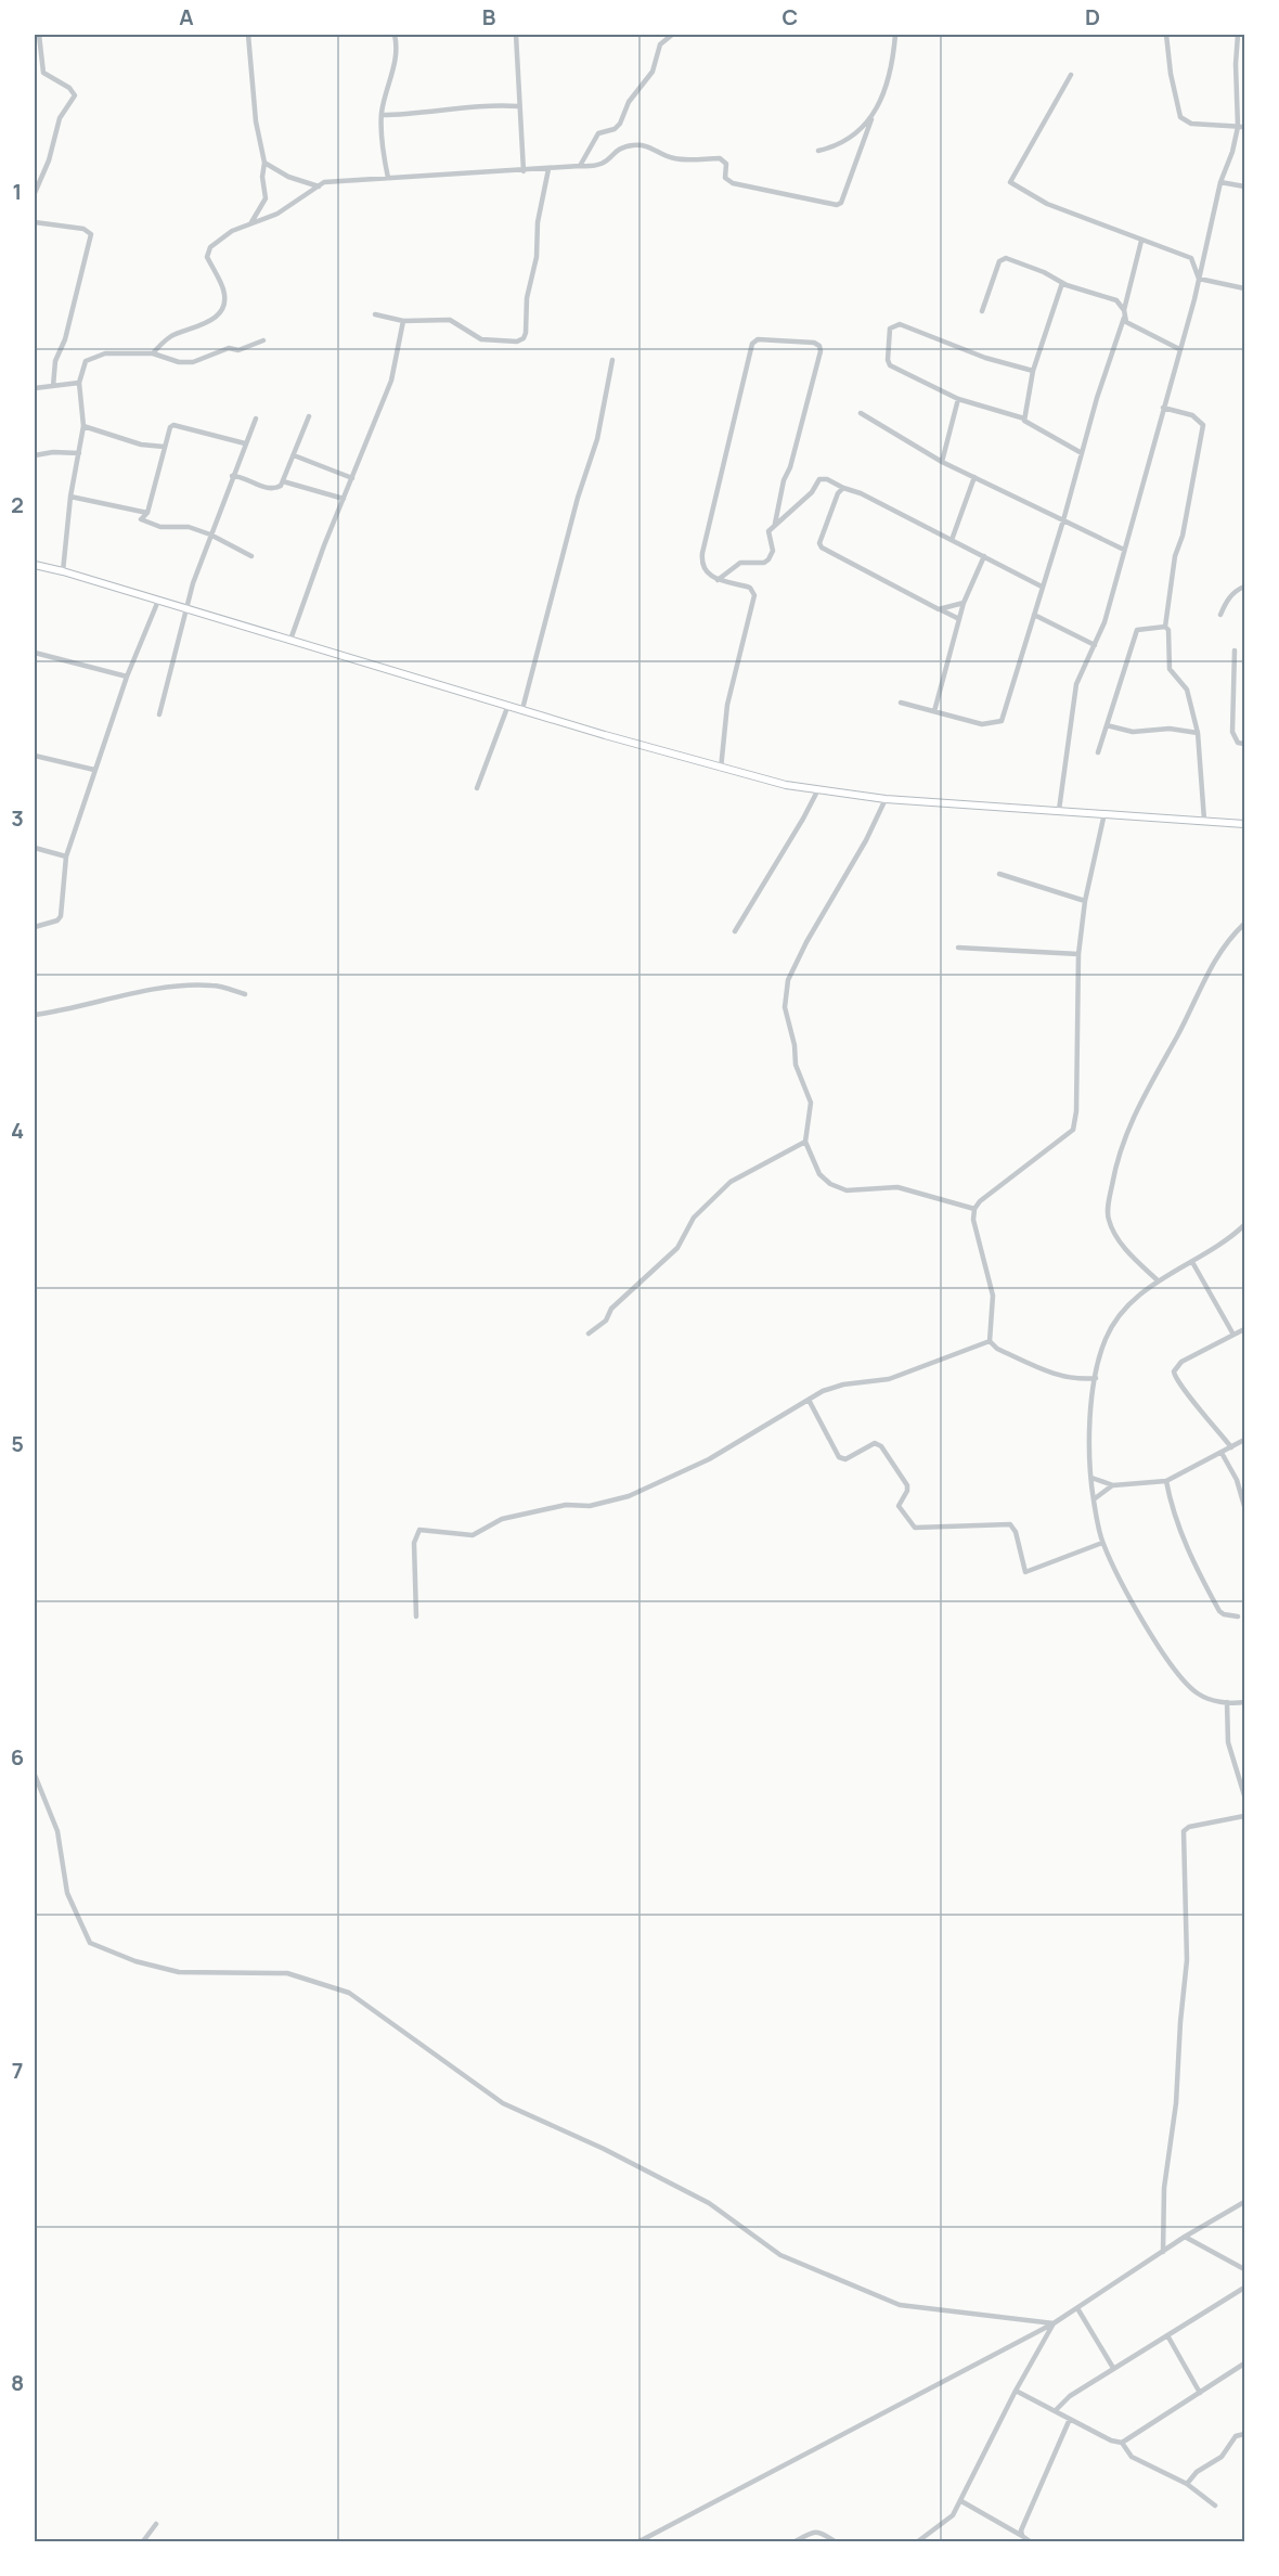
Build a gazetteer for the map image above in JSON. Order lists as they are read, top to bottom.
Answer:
{
  "grid": {
    "columns": [
      "A",
      "B",
      "C",
      "D"
    ],
    "rows": [
      "1",
      "2",
      "3",
      "4",
      "5",
      "6",
      "7",
      "8"
    ]
  }
}
